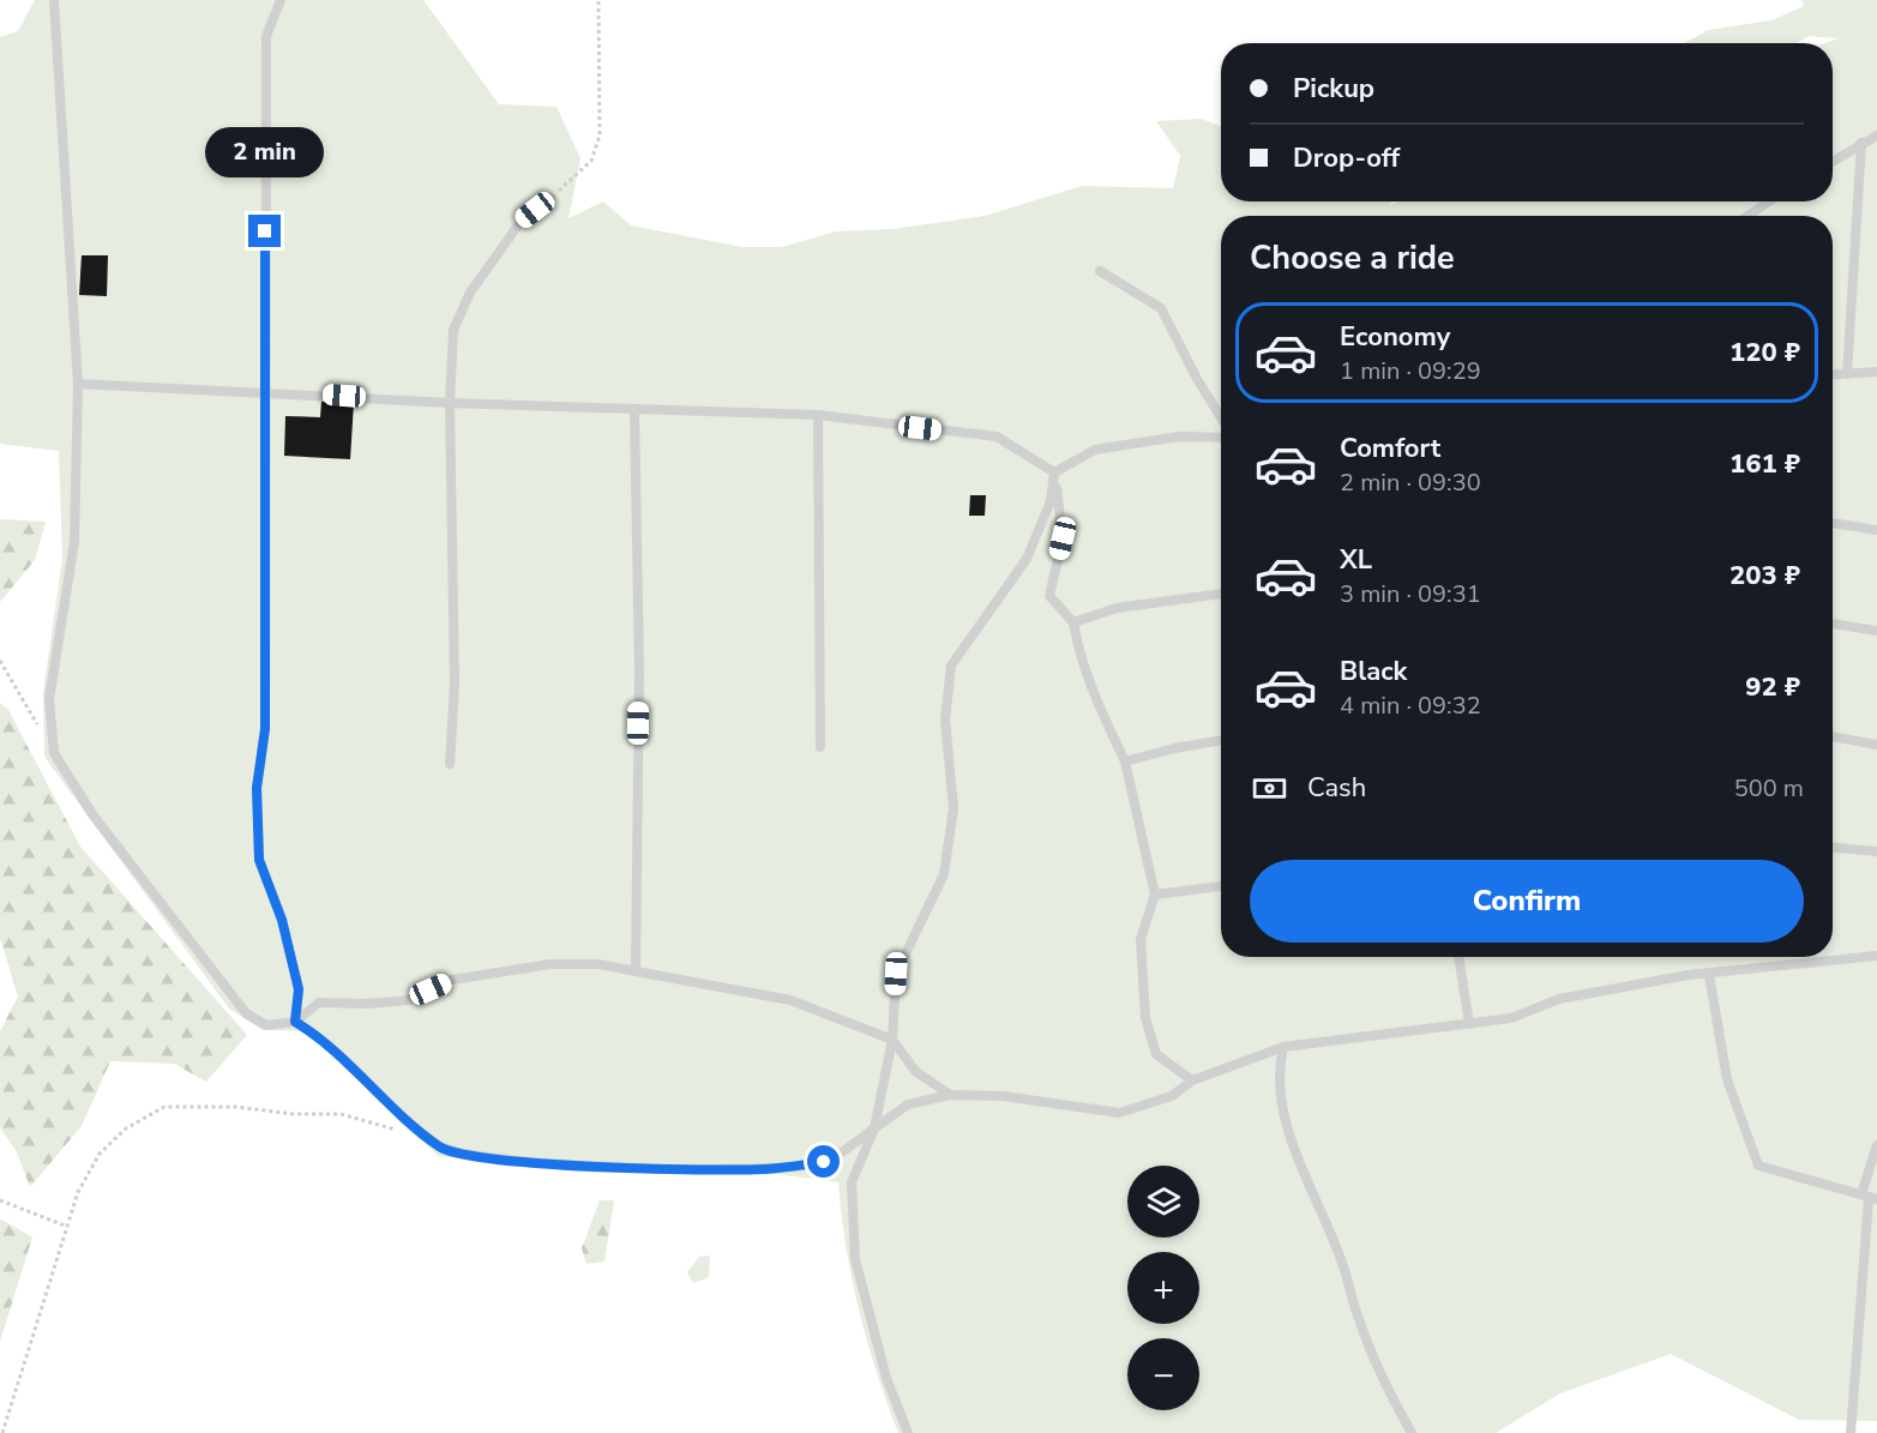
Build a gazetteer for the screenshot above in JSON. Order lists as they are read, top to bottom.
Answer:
{
  "page": {
    "banner": ["Pickup", "Drop-off"],
    "bubble": "2 min",
    "heading": "Choose a ride",
    "list": [
      {
        "name": "Economy",
        "note": "1 min · 09:29",
        "value": "120 ₽"
      },
      {
        "name": "Comfort",
        "note": "2 min · 09:30",
        "value": "161 ₽"
      },
      {
        "name": "XL",
        "note": "3 min · 09:31",
        "value": "203 ₽"
      },
      {
        "name": "Black",
        "note": "4 min · 09:32",
        "value": "92 ₽"
      }
    ],
    "pay": ["Cash", "500 m"],
    "buttons": "Confirm",
    "map_buttons": ["+", "−"]
  }
}
